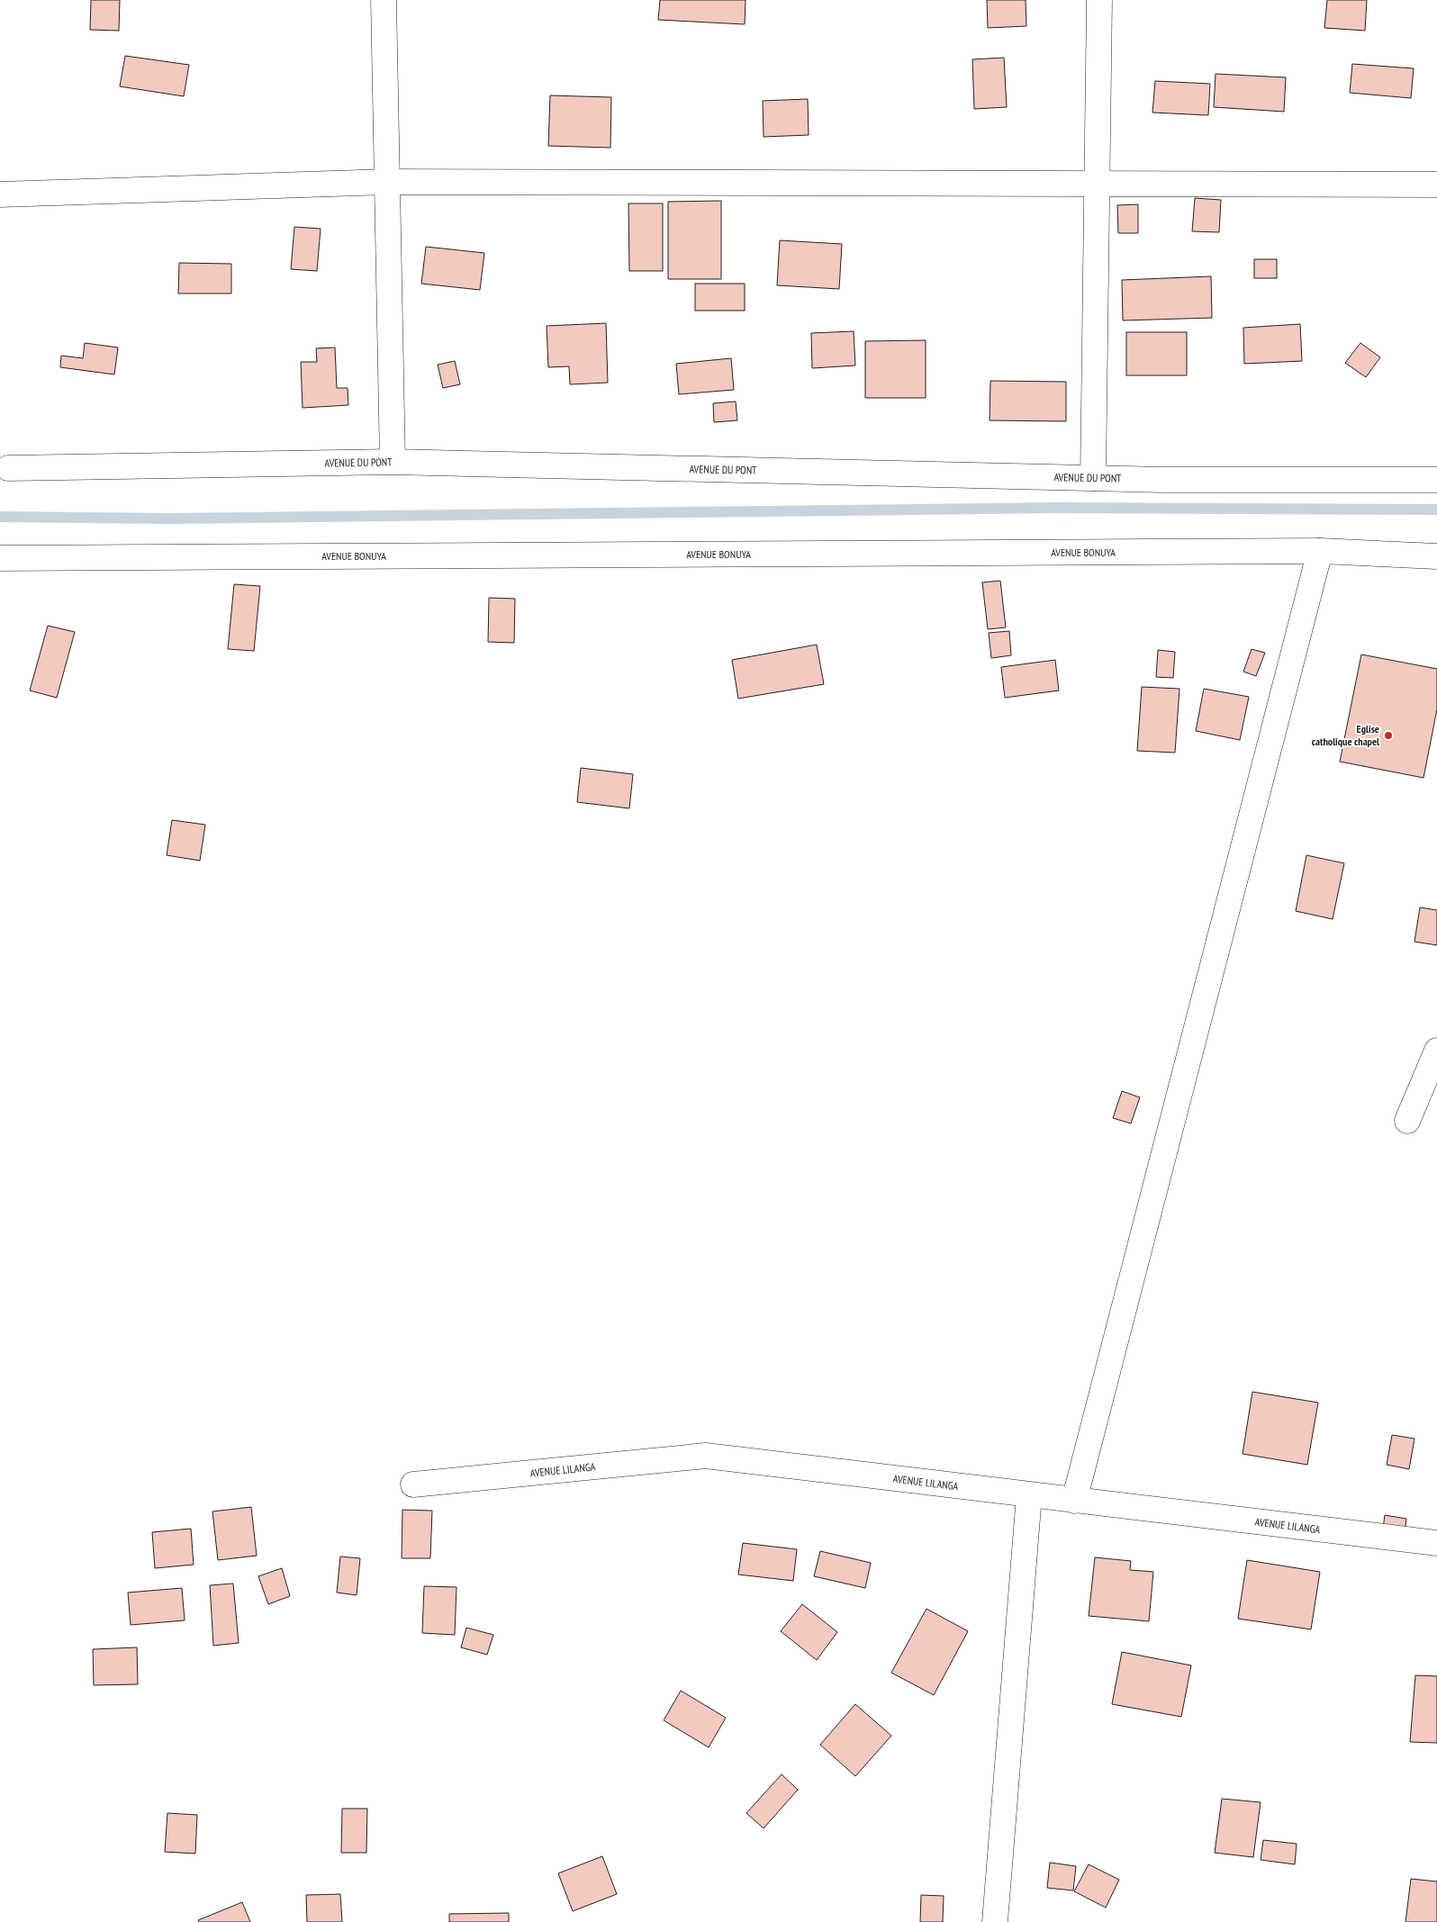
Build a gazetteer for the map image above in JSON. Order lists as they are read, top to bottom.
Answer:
{
  "streets": {
    "street": ["AVENUE DU PONT", "AVENUE BONUYA", "AVENUE LILANGA"]
  },
  "places": ["Eglise catholique chapel"]
}
